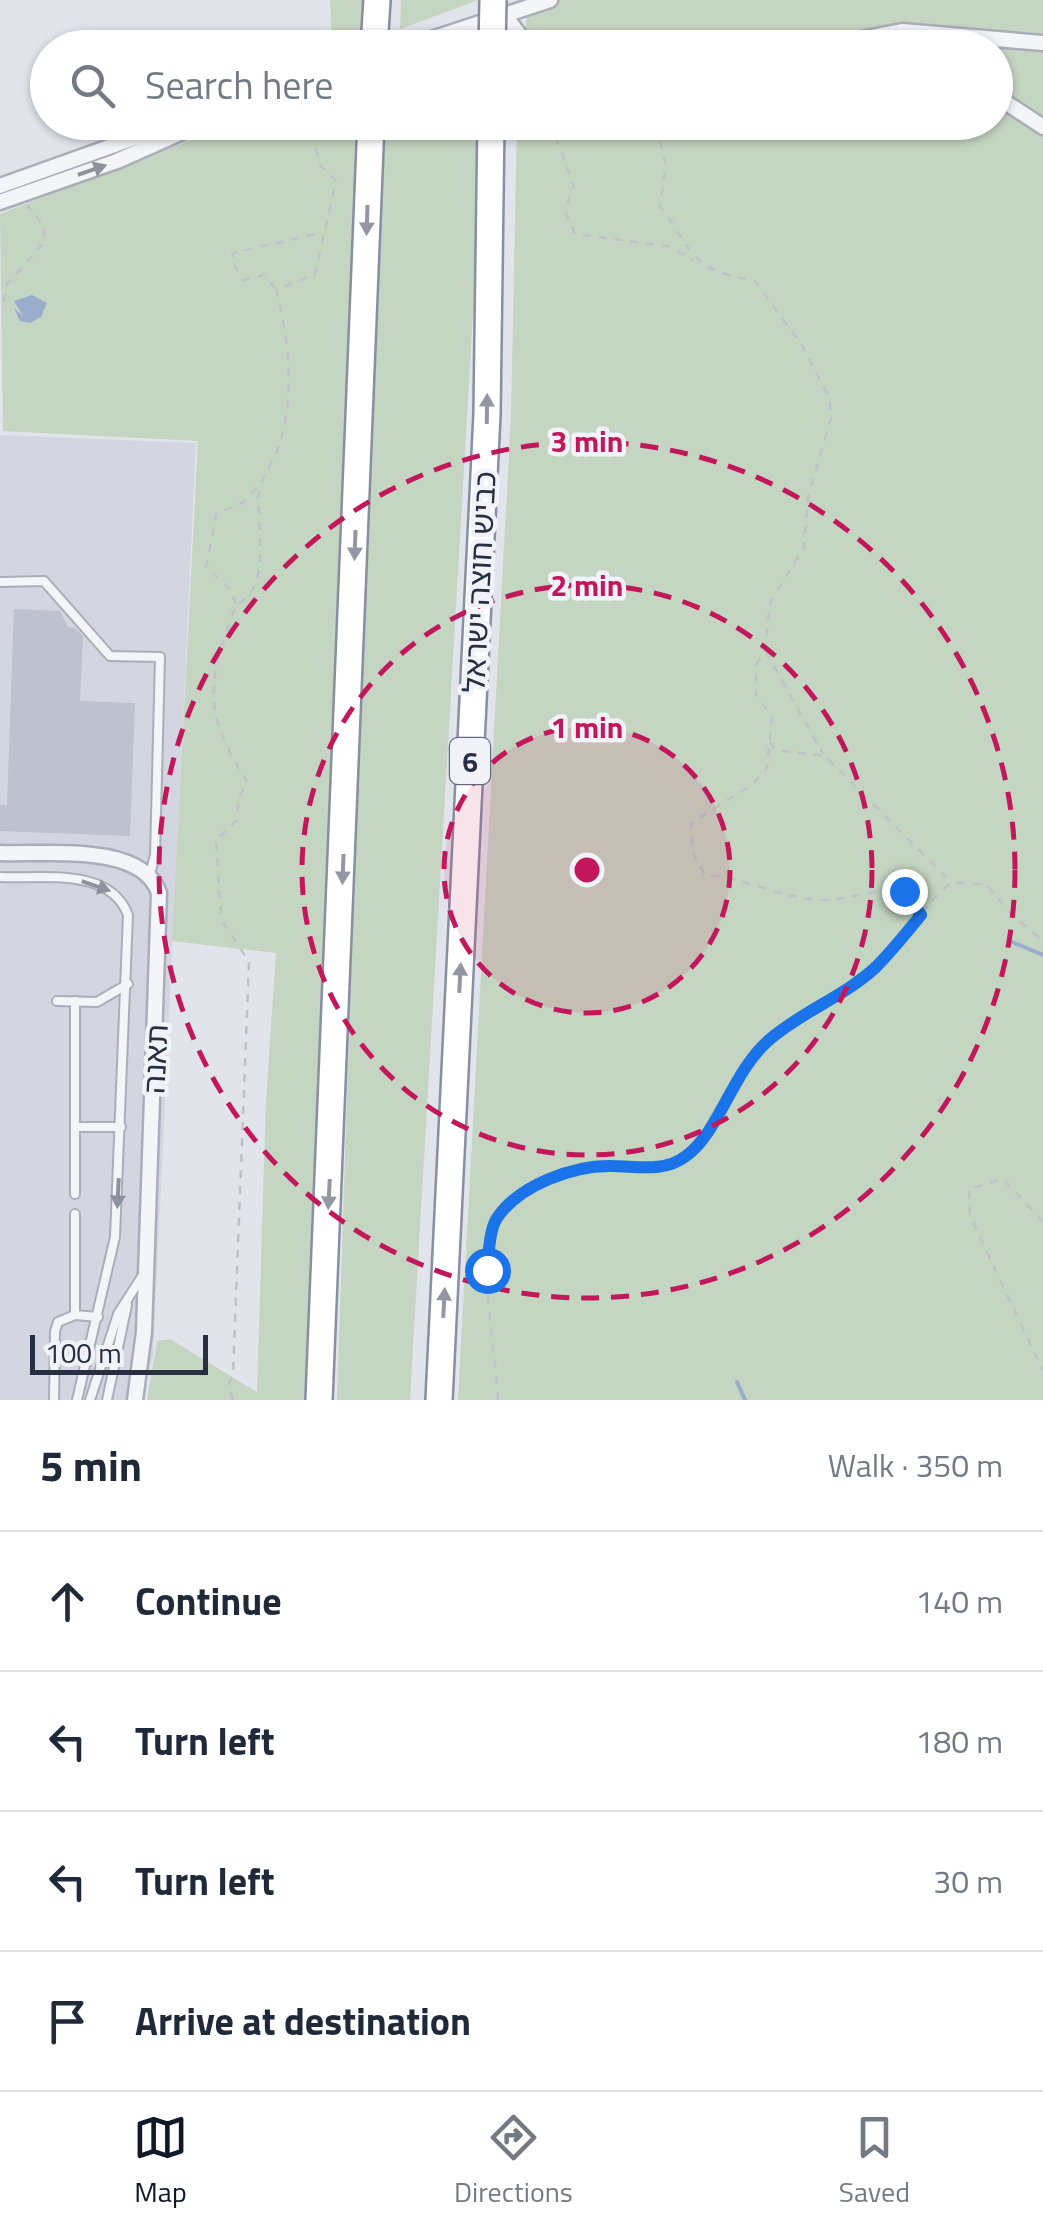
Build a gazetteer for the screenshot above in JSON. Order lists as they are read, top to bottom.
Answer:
{
  "streets": {
    "highway": ["כביש חוצה ישראל", "6"],
    "street": ["תאנה"]
  },
  "scale_bar": "100 m",
  "page": {
    "search": "Search here",
    "scale": "100 m",
    "heading": ["5 min", "Walk · 350 m"],
    "list": [
      ["Continue", "140 m"],
      ["Turn left", "180 m"],
      ["Turn left", "30 m"],
      "Arrive at destination"
    ],
    "nav": ["Map", "Directions", "Saved"]
  },
  "rings": ["3 min", "2 min", "1 min"]
}
